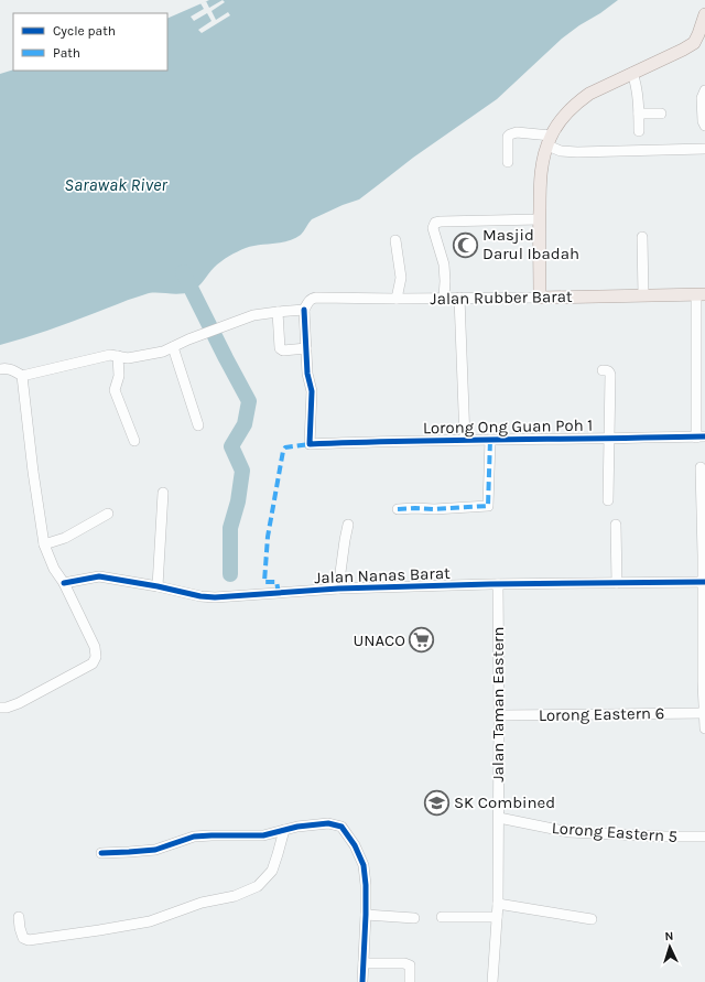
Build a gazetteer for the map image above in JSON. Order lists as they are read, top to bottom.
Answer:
{
  "streets": {
    "main road": ["Jalan Rubber Barat"],
    "street": [
      "Lorong Ong Guan Poh 1",
      "Jalan Nanas Barat",
      "Jalan Taman Eastern",
      "Lorong Eastern 6",
      "Lorong Eastern 5"
    ]
  },
  "crossings": [
    ["Jalan Nanas Barat", "Jalan Taman Eastern"],
    ["Jalan Taman Eastern", "Lorong Eastern 6"],
    ["Jalan Taman Eastern", "Lorong Eastern 5"]
  ],
  "water": ["Sarawak River"],
  "places": {
    "mosque": ["Masjid Darul Ibadah"],
    "supermarket": ["UNACO"],
    "school or university": ["SK Combined"]
  },
  "legend": ["Cycle path", "Path"],
  "north": "top"
}
